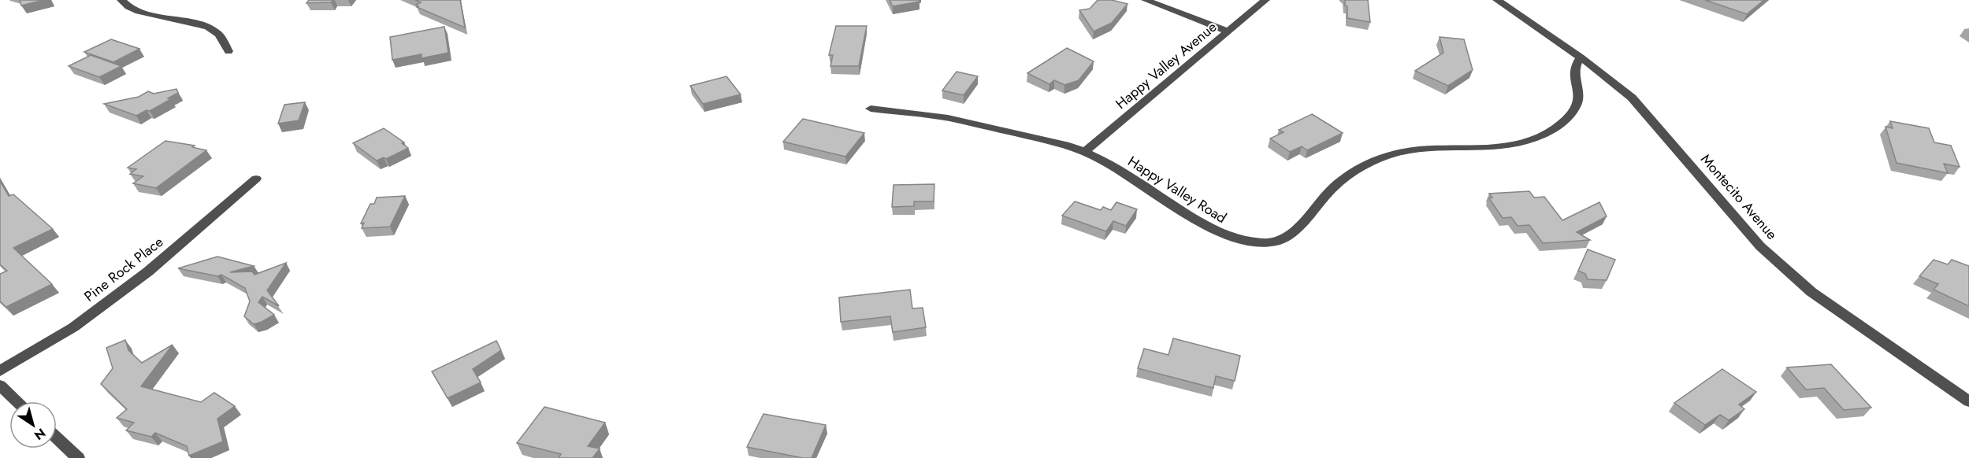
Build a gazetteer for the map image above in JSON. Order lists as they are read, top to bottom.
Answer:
{
  "streets": {
    "street": [
      "Happy Valley Avenue",
      "Happy Valley Road",
      "Montecito Avenue",
      "Pine Rock Place"
    ]
  },
  "crossings": [
    ["Happy Valley Avenue", "Happy Valley Road"],
    ["Happy Valley Road", "Montecito Avenue"]
  ],
  "north": "bottom right"
}
